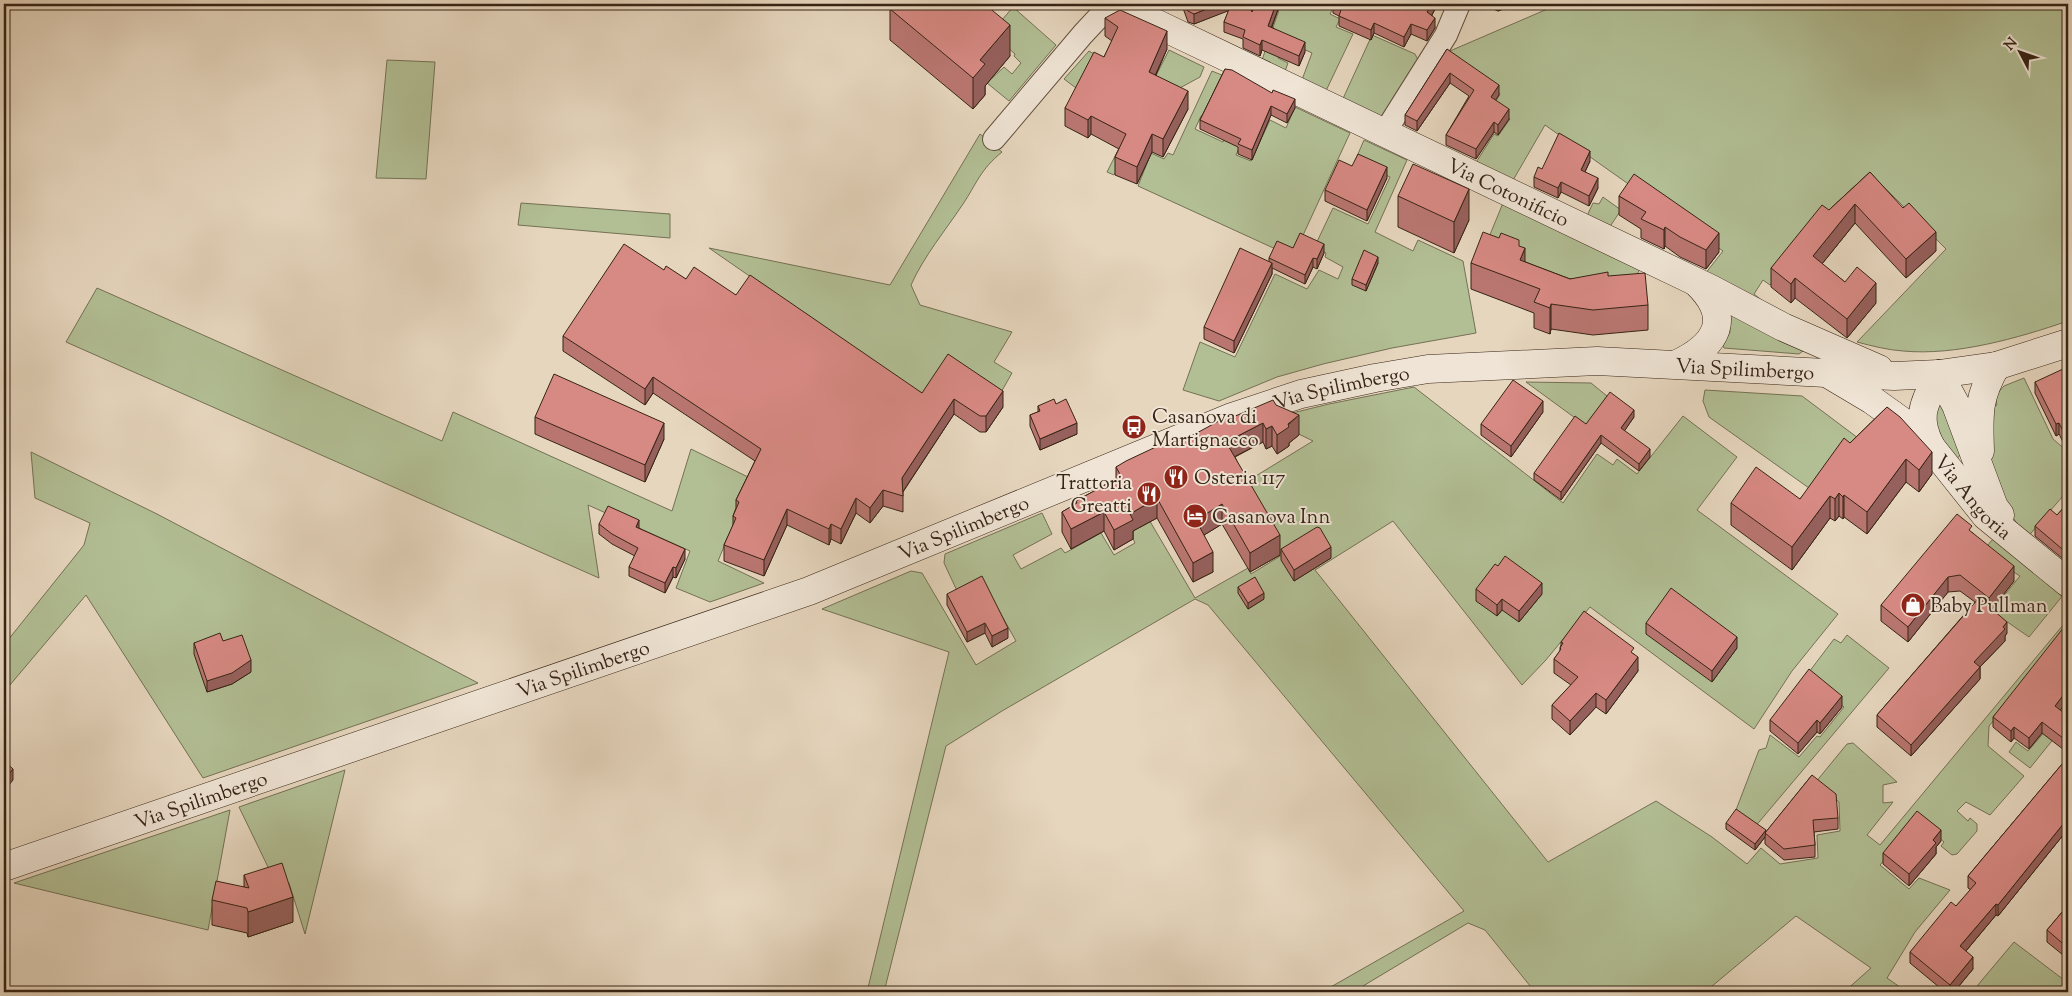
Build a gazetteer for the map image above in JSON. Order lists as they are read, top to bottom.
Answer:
{
  "streets": {
    "main road": ["Via Cotonificio", "Via Spilimbergo", "Via Angoria"]
  },
  "crossings": [
    ["Via Cotonificio", "Via Spilimbergo"],
    ["Via Spilimbergo", "Via Angoria"]
  ],
  "places": {
    "bus stop": ["Casanova di Martignacco"],
    "restaurant": ["Osteria 117", "Trattoria Greatti"],
    "hotel": ["Casanova Inn"],
    "shop": ["Baby Pullman"]
  },
  "north": "top left"
}
